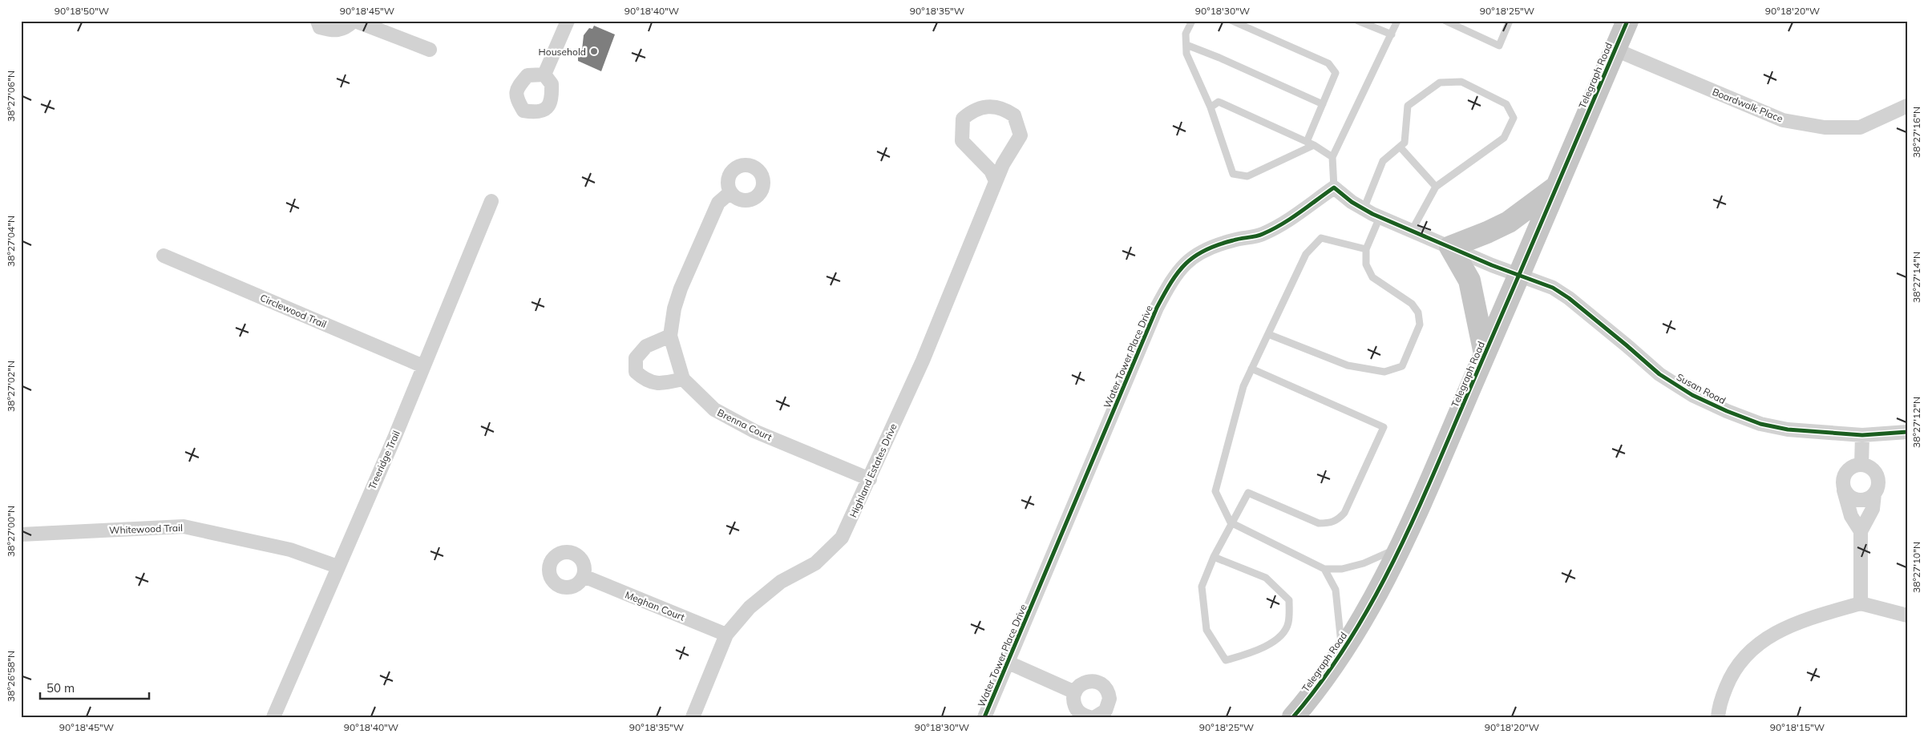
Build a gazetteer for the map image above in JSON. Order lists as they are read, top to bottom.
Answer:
{
  "streets": {
    "main road": ["Telegraph Road"],
    "street": [
      "Boardwalk Place",
      "Circlewood Trail",
      "Water Tower Place Drive",
      "Susan Road",
      "Brenna Court",
      "Treeridge Trail",
      "Highland Estates Drive",
      "Whitewood Trail",
      "Meghan Court"
    ]
  },
  "crossings": [
    ["Telegraph Road", "Boardwalk Place"],
    ["Telegraph Road", "Susan Road"],
    ["Circlewood Trail", "Treeridge Trail"],
    ["Brenna Court", "Highland Estates Drive"],
    ["Treeridge Trail", "Whitewood Trail"],
    ["Highland Estates Drive", "Meghan Court"]
  ],
  "places": ["Household"],
  "scale_bar": "50 m",
  "coordinates": [
    "90°18'50\"W",
    "90°18'45\"W",
    "90°18'40\"W",
    "90°18'35\"W",
    "90°18'30\"W",
    "90°18'25\"W",
    "90°18'20\"W",
    "38°27'06\"N",
    "38°27'16\"N",
    "38°27'04\"N",
    "38°27'14\"N",
    "38°27'02\"N",
    "38°27'12\"N",
    "38°27'00\"N",
    "38°27'10\"N",
    "38°26'58\"N",
    "90°18'15\"W"
  ]
}
